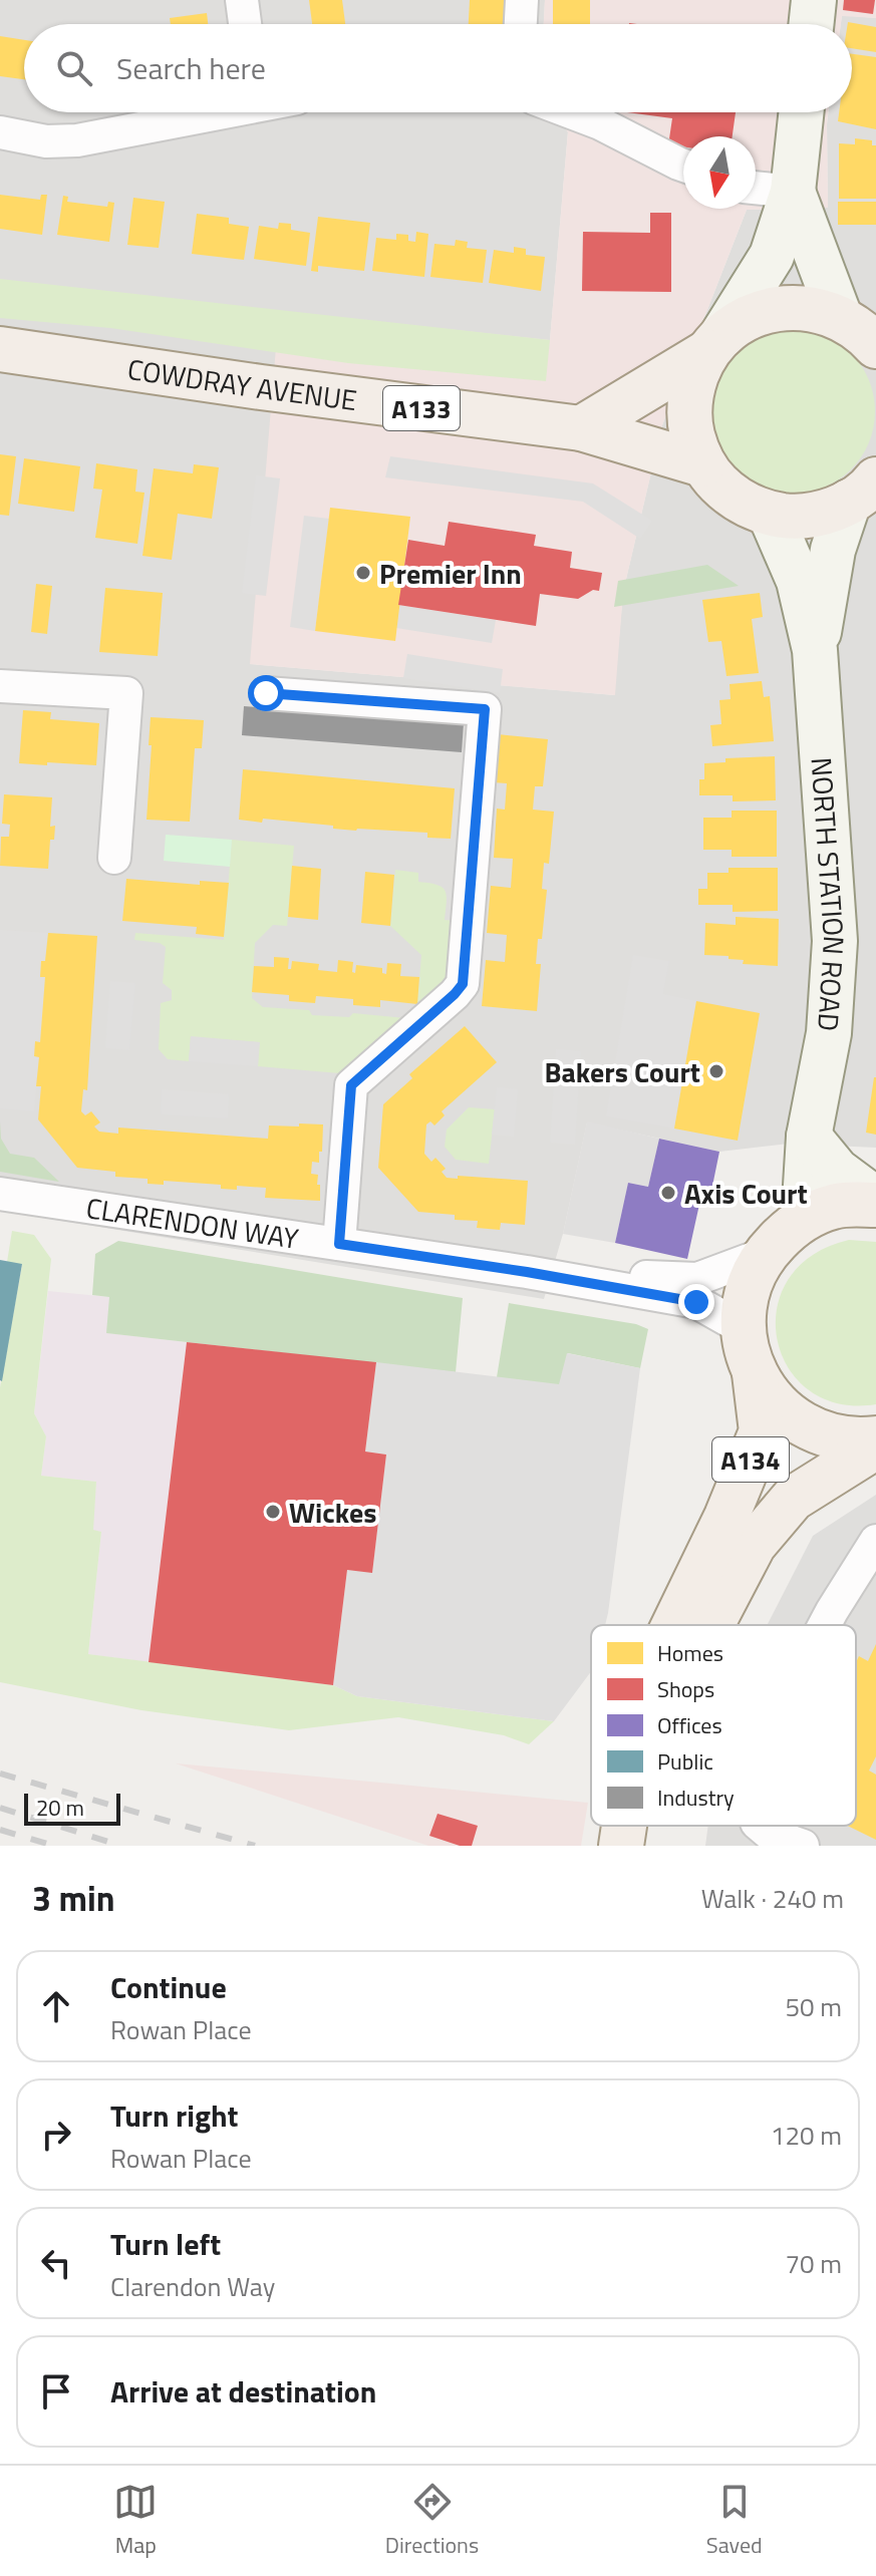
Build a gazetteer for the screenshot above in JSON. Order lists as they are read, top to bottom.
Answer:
{
  "streets": {
    "main road": ["COWDRAY AVENUE", "A133", "A134"],
    "street": ["NORTH STATION ROAD", "CLARENDON WAY"]
  },
  "crossings": [
    ["NORTH STATION ROAD", "A134"],
    ["CLARENDON WAY", "A134"]
  ],
  "places": [
    "Premier Inn",
    "Bakers Court",
    "Axis Court",
    "Wickes"
  ],
  "legend": [
    "Homes",
    "Shops",
    "Offices",
    "Public",
    "Industry"
  ],
  "scale_bar": "20 m",
  "north": "bottom",
  "page": {
    "search": "Search here",
    "scale": "20 m",
    "heading": ["3 min", "Walk · 240 m"],
    "list": [
      ["Continue", "Rowan Place", "50 m"],
      ["Turn right", "Rowan Place", "120 m"],
      ["Turn left", "Clarendon Way", "70 m"],
      "Arrive at destination"
    ],
    "nav": ["Map", "Directions", "Saved"]
  }
}
